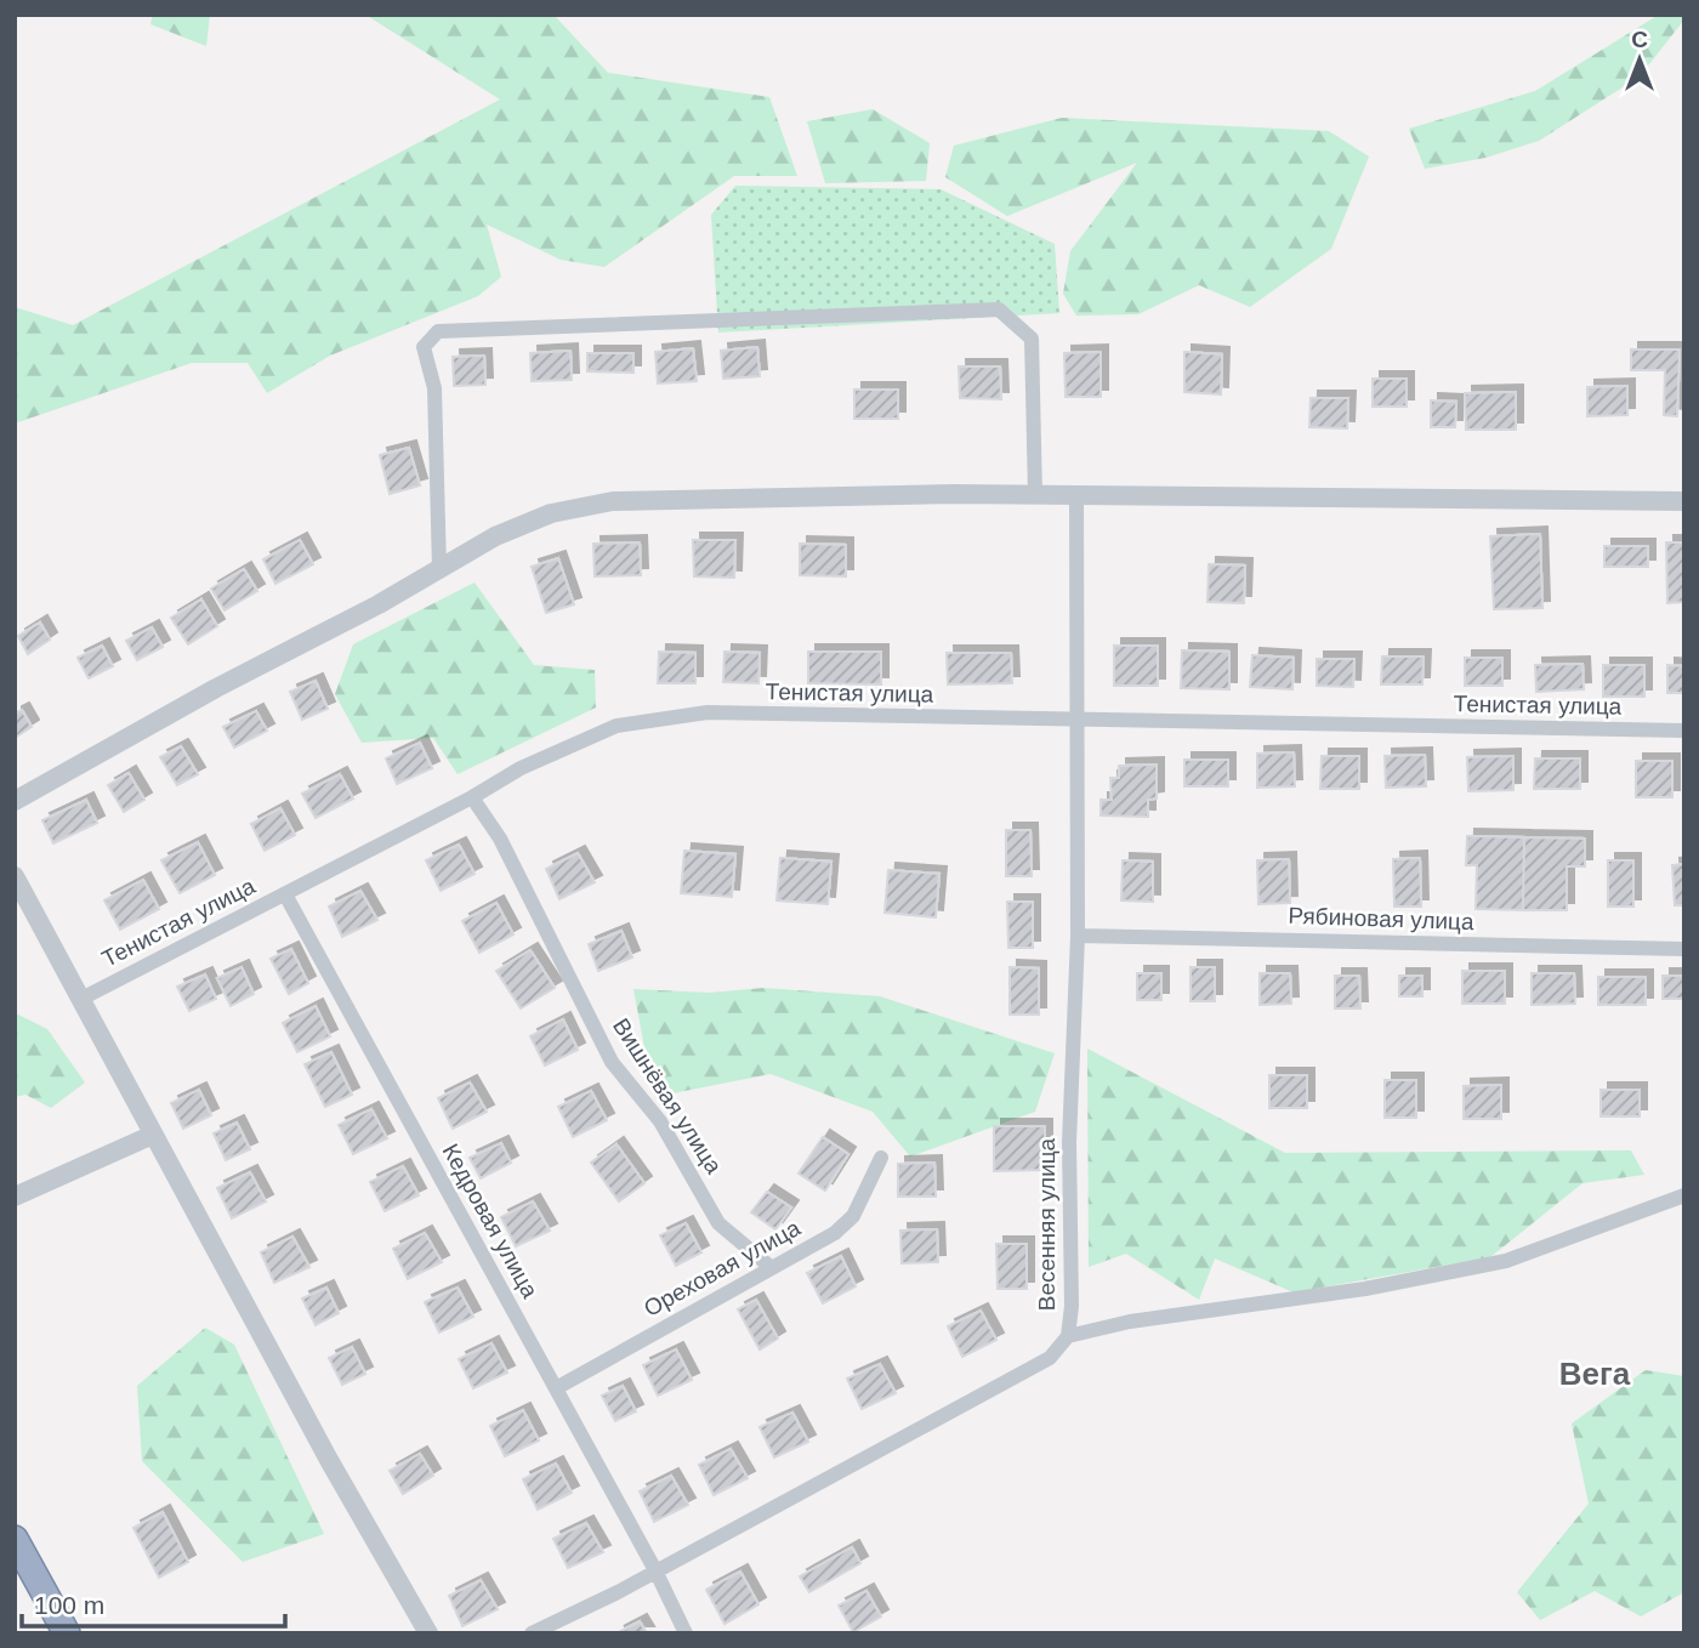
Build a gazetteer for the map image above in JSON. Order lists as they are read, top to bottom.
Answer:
{
  "streets": {
    "street": [
      "Тенистая улица",
      "Рябиновая улица",
      "Вишнёвая улица",
      "Кедровая улица",
      "Весенняя улица",
      "Ореховая улица"
    ]
  },
  "crossings": [
    ["Тенистая улица", "Вишнёвая улица"],
    ["Тенистая улица", "Кедровая улица"],
    ["Тенистая улица", "Весенняя улица"],
    ["Рябиновая улица", "Весенняя улица"],
    ["Вишнёвая улица", "Ореховая улица"],
    ["Кедровая улица", "Весенняя улица"],
    ["Кедровая улица", "Ореховая улица"]
  ],
  "districts": ["Вега"],
  "scale_bar": "100 m",
  "north": "top"
}
